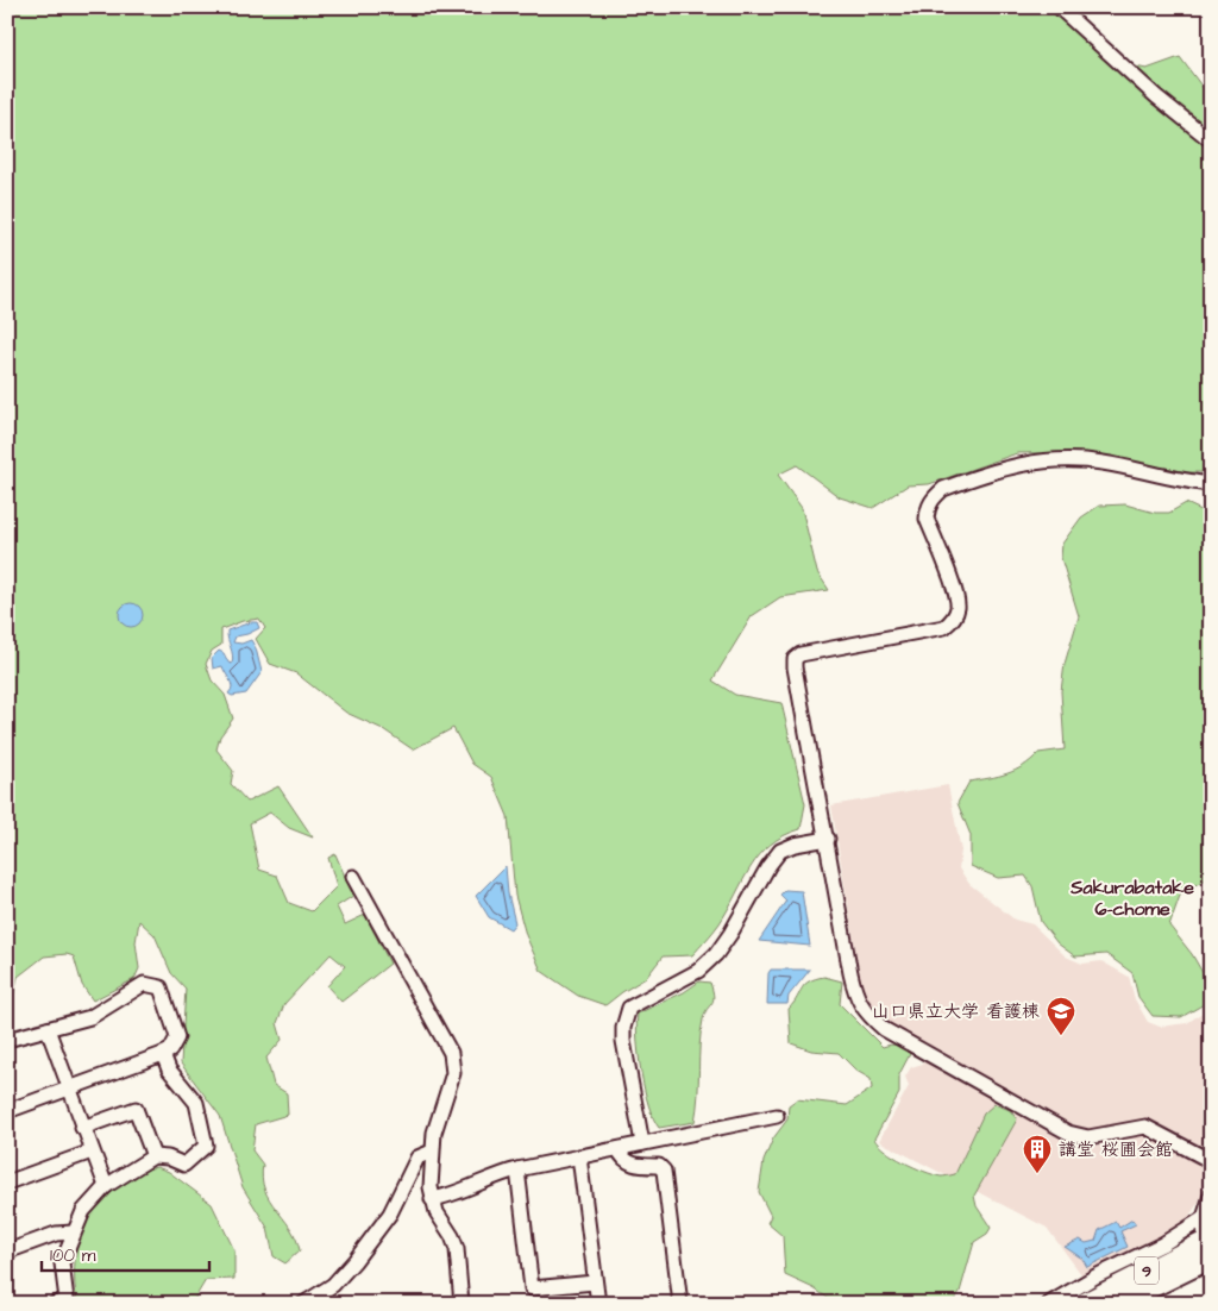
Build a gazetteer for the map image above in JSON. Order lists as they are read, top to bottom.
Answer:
{
  "streets": {
    "highway": ["9"]
  },
  "districts": ["Sakurabatake 6-chome"],
  "places": {
    "school or university": ["山口県立大学 看護棟"],
    "building": ["講堂 桜圃会館"]
  },
  "scale_bar": "100 m"
}
